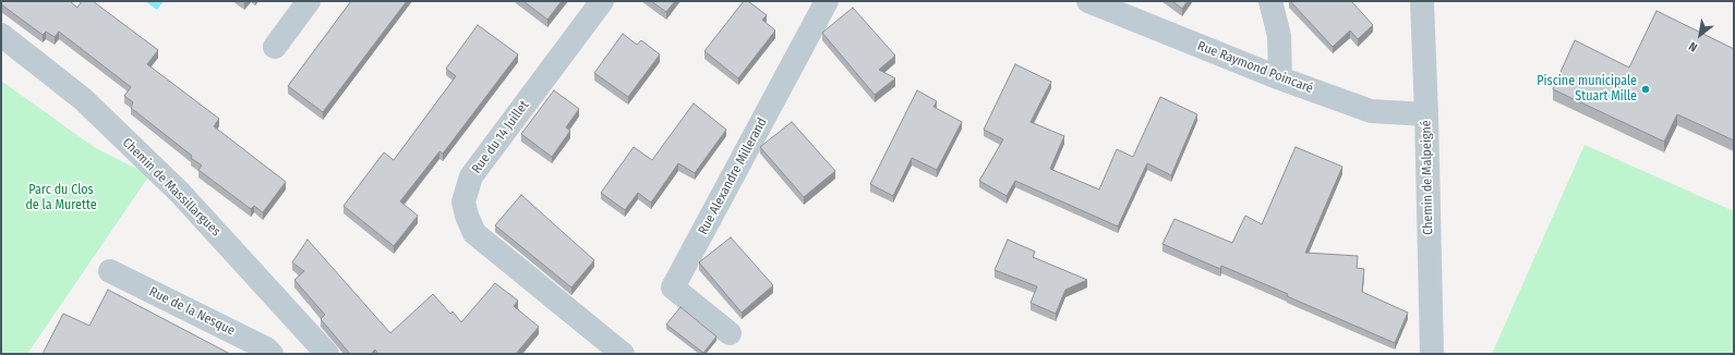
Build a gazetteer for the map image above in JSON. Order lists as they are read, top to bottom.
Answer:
{
  "streets": {
    "street": [
      "Rue Raymond Poincaré",
      "Rue du 14 Juillet",
      "Rue Alexandre Millerand",
      "Chemin de Malpeigné",
      "Chemin de Massillargues",
      "Rue de la Nesque"
    ]
  },
  "crossings": [
    ["Rue Raymond Poincaré", "Chemin de Malpeigné"]
  ],
  "parks": ["Parc du Clos de la Murette"],
  "places": ["Piscine municipale Stuart Mille"],
  "north": "bottom left"
}
